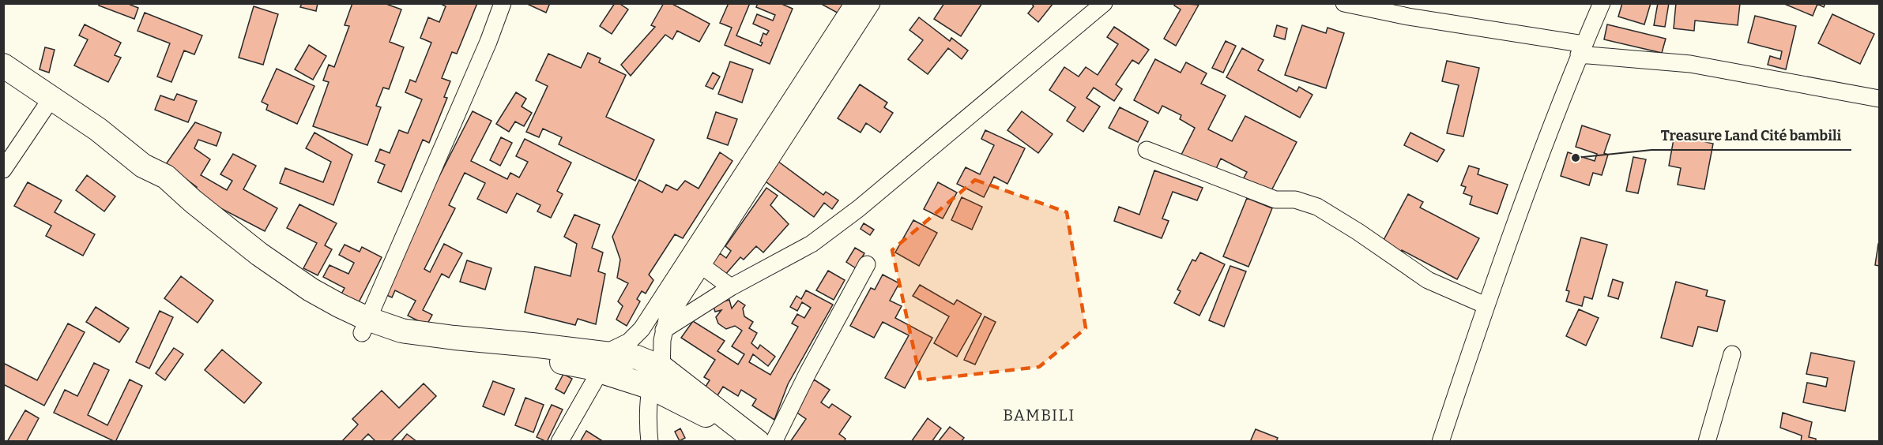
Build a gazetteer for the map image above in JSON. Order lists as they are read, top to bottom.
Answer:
{
  "districts": ["BAMBILI"],
  "places": ["Treasure Land Cité bambili"]
}
